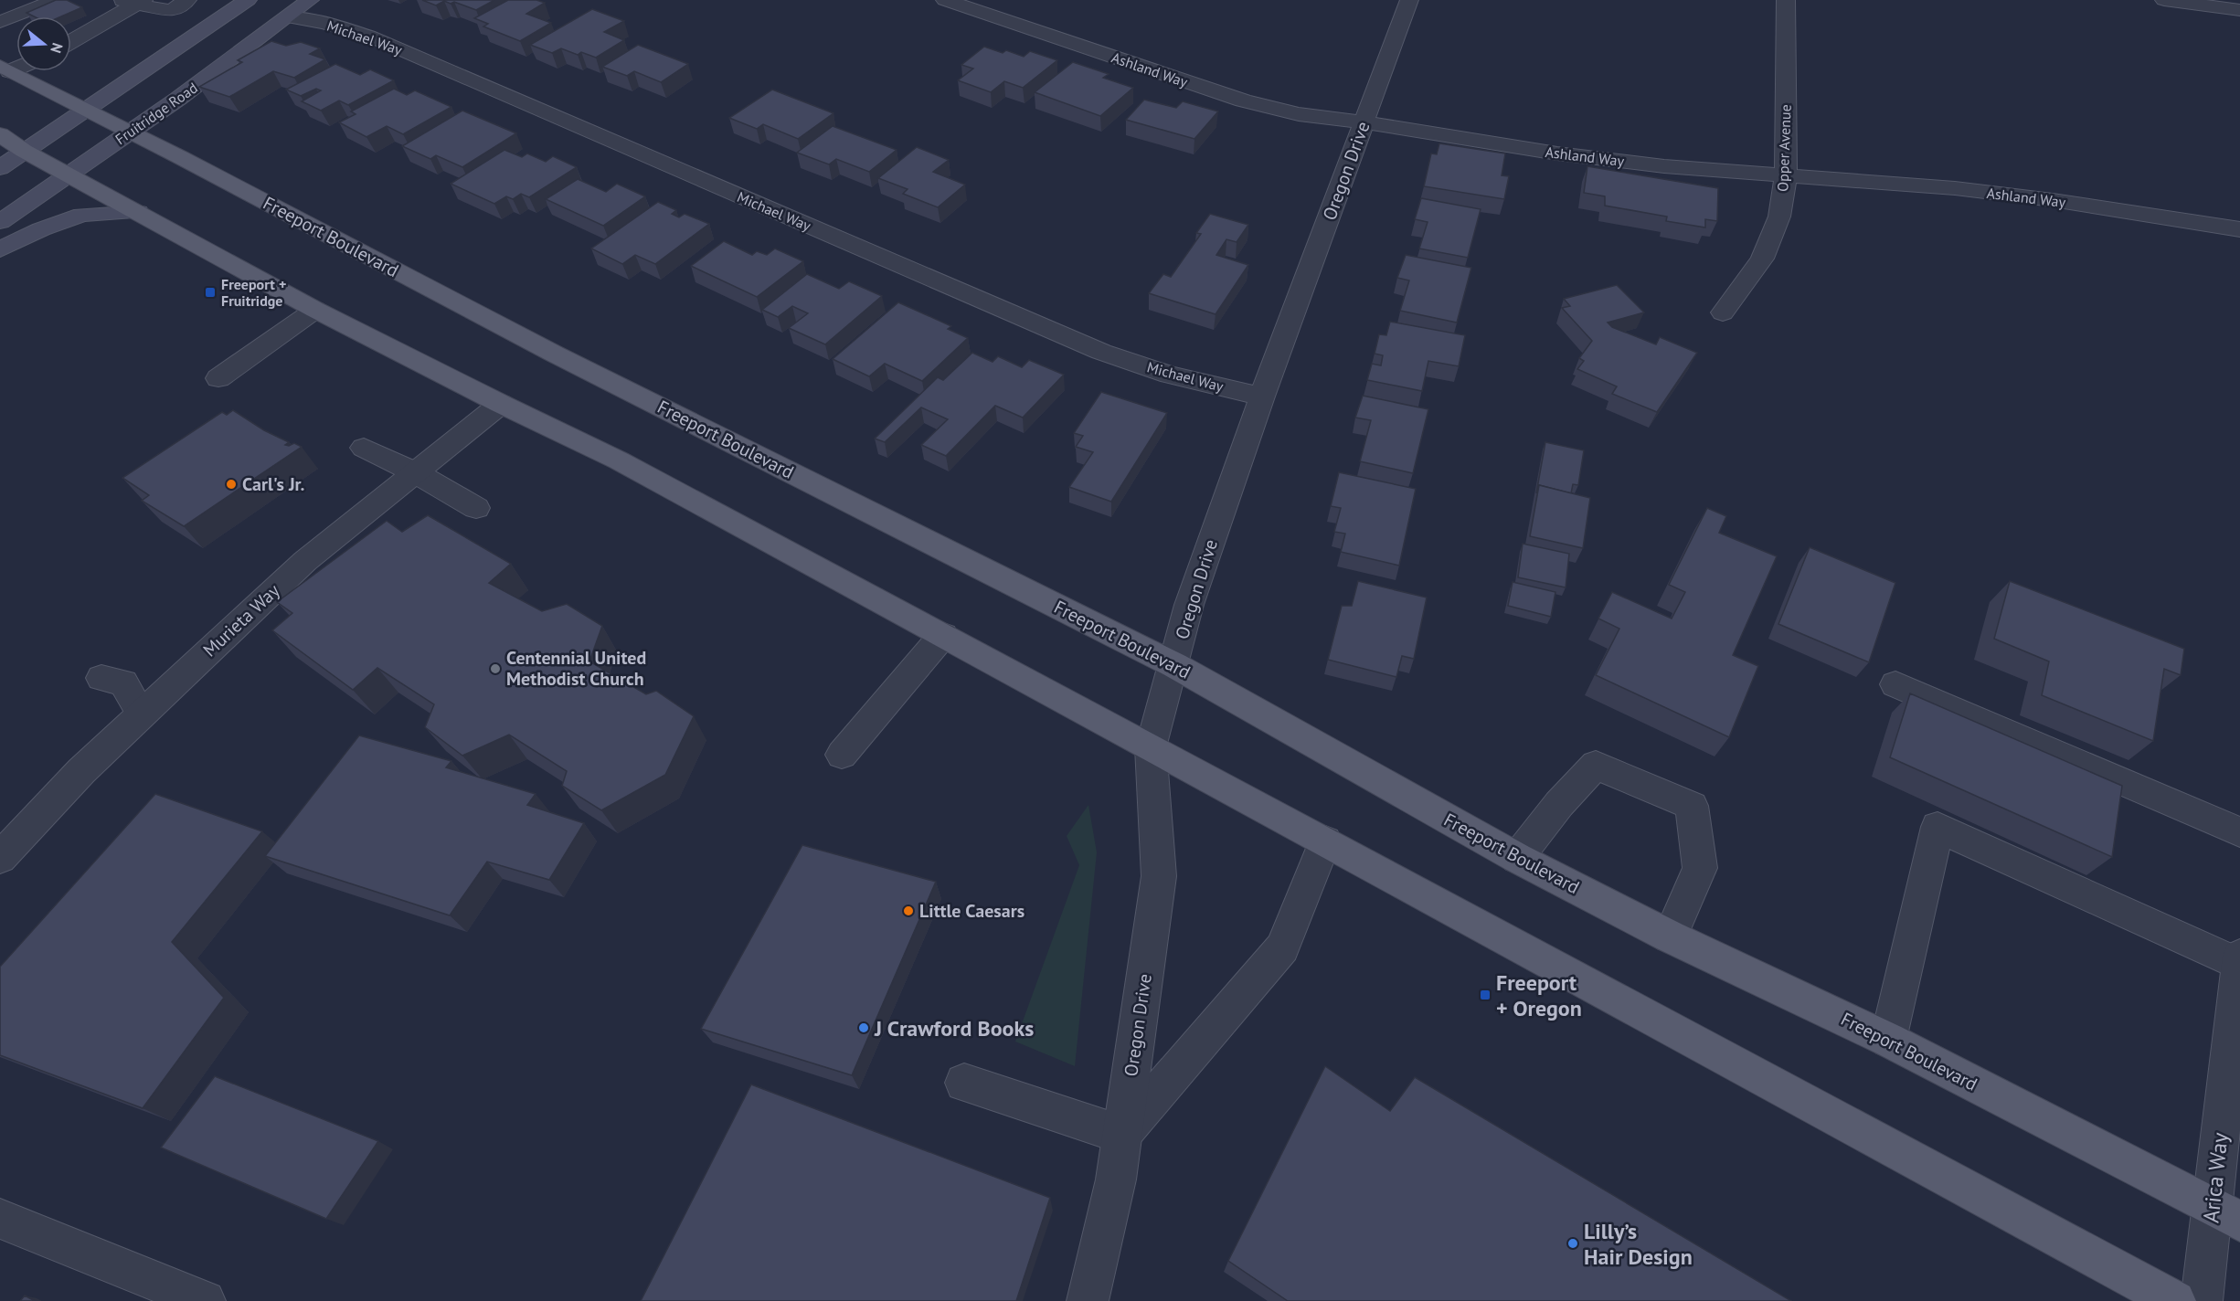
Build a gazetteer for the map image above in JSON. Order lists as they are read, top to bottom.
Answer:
{
  "streets": {
    "main road": ["Fruitridge Road", "Freeport Boulevard"],
    "street": [
      "Michael Way",
      "Ashland Way",
      "Opper Avenue",
      "Oregon Drive",
      "Murieta Way",
      "Arica Way"
    ]
  },
  "crossings": [
    ["Michael Way", "Fruitridge Road"],
    ["Michael Way", "Oregon Drive"],
    ["Ashland Way", "Opper Avenue"],
    ["Ashland Way", "Oregon Drive"],
    ["Fruitridge Road", "Freeport Boulevard"],
    ["Oregon Drive", "Freeport Boulevard"],
    ["Freeport Boulevard", "Arica Way"]
  ],
  "places": {
    "transit": ["Freeport + Fruitridge", "Freeport + Oregon"],
    "other": [
      "Carl's Jr.",
      "Centennial United Methodist Church",
      "Little Caesars",
      "J Crawford Books",
      "Lilly’s Hair Design"
    ]
  },
  "north": "right"
}
